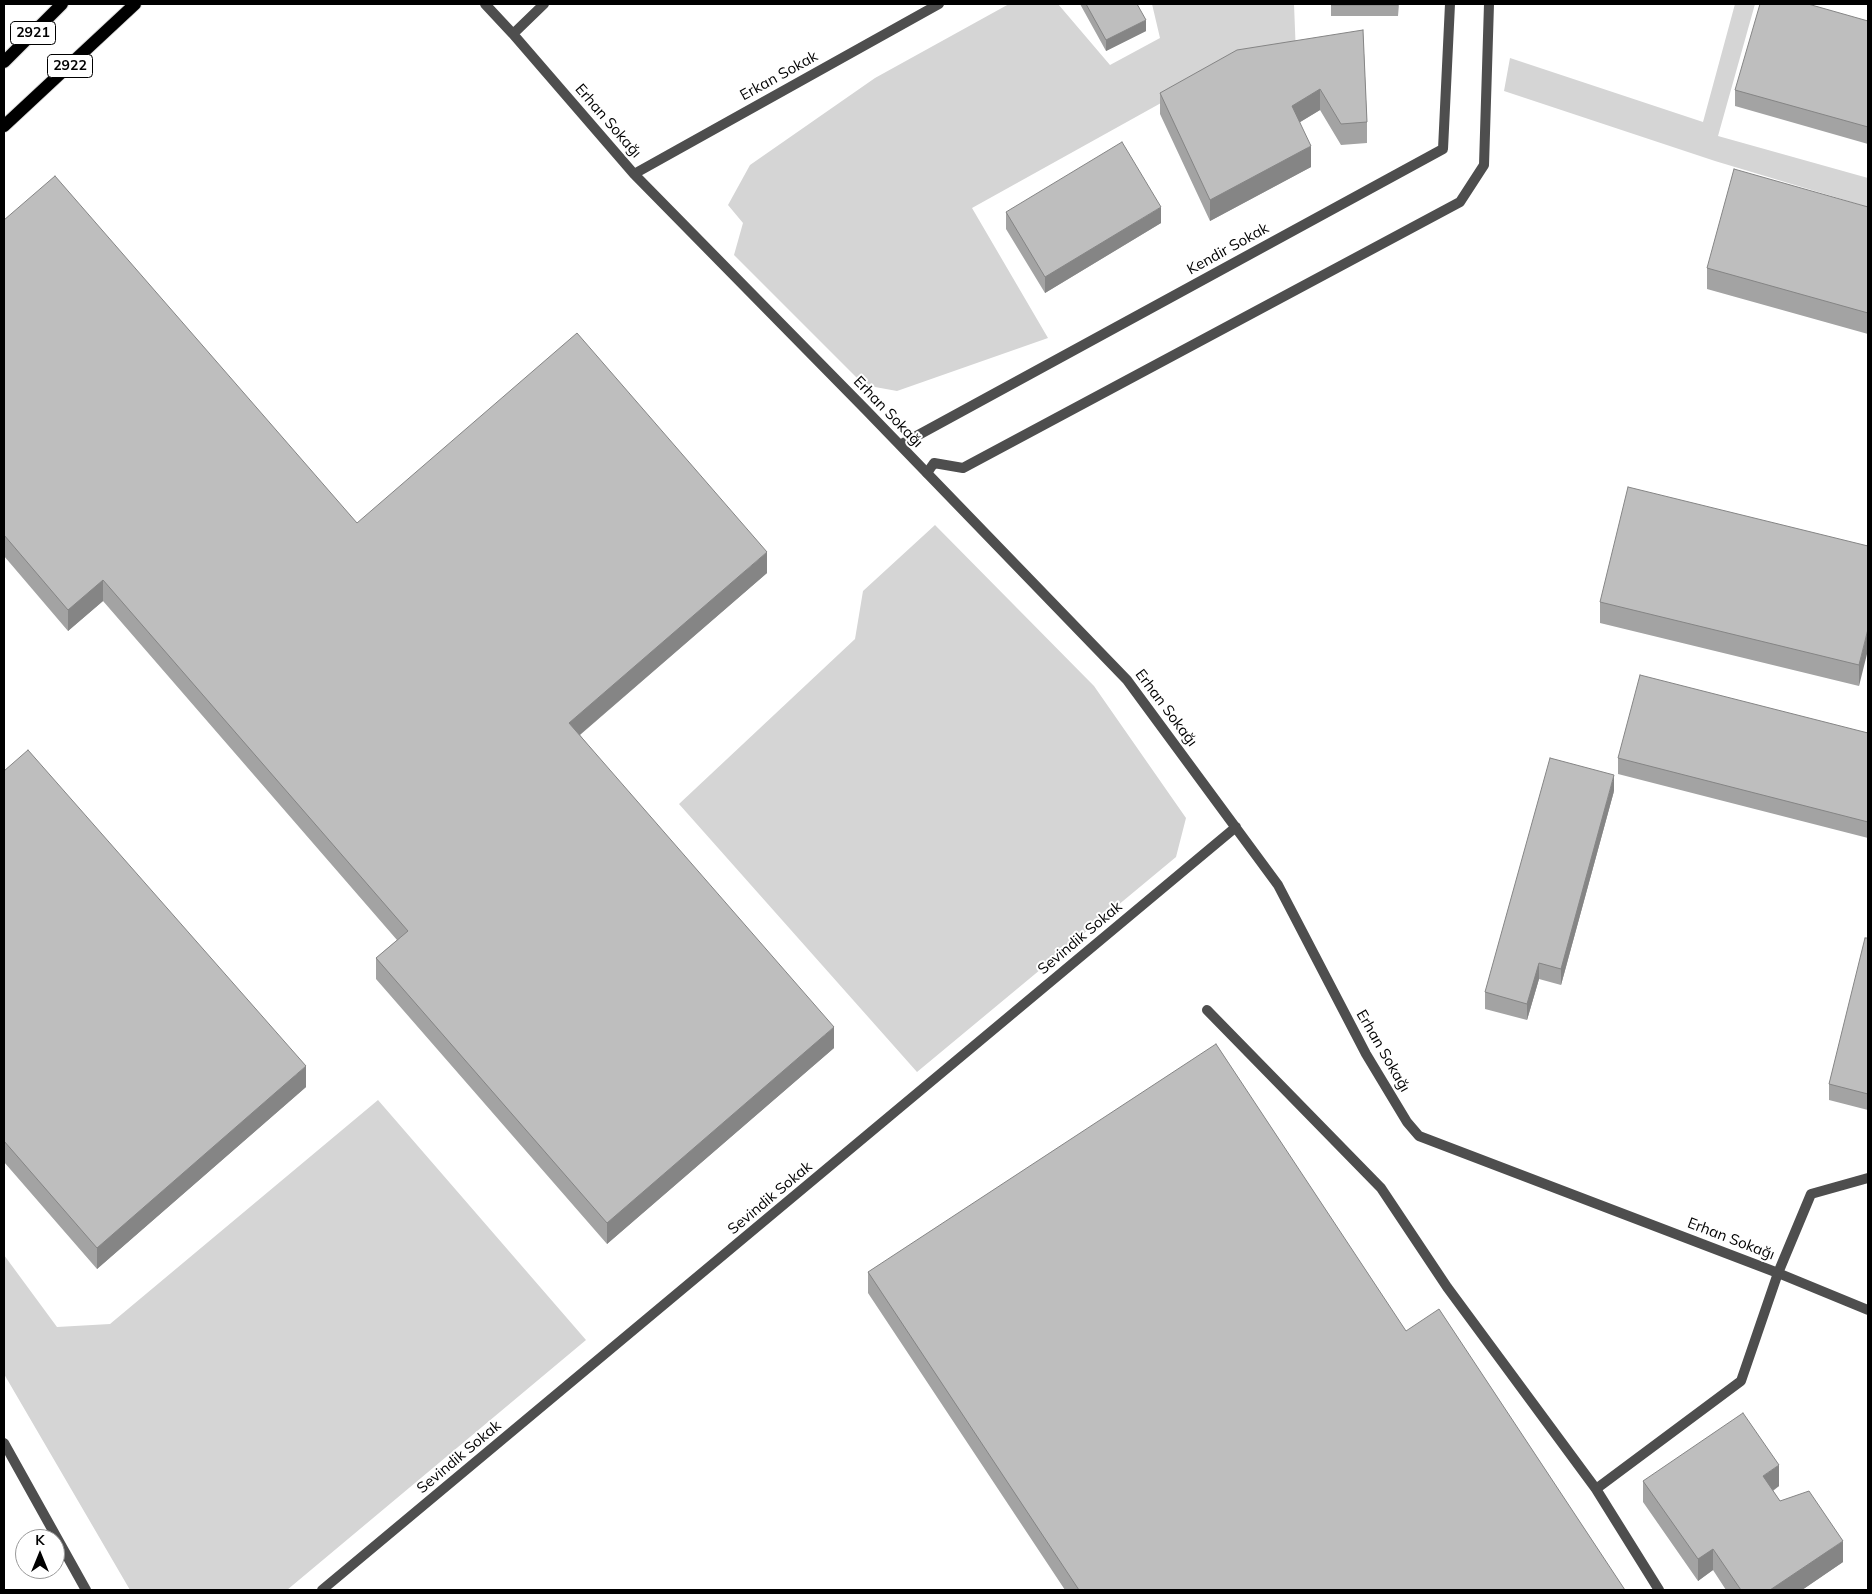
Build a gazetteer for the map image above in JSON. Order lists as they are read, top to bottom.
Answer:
{
  "streets": {
    "main road": ["2921", "2922"],
    "street": [
      "Erkan Sokak",
      "Erhan Sokağı",
      "Kendir Sokak",
      "Sevindik Sokak"
    ]
  },
  "crossings": [
    ["Erkan Sokak", "Erhan Sokağı"],
    ["Erhan Sokağı", "Kendir Sokak"],
    ["Erhan Sokağı", "Sevindik Sokak"]
  ],
  "north": "top"
}
